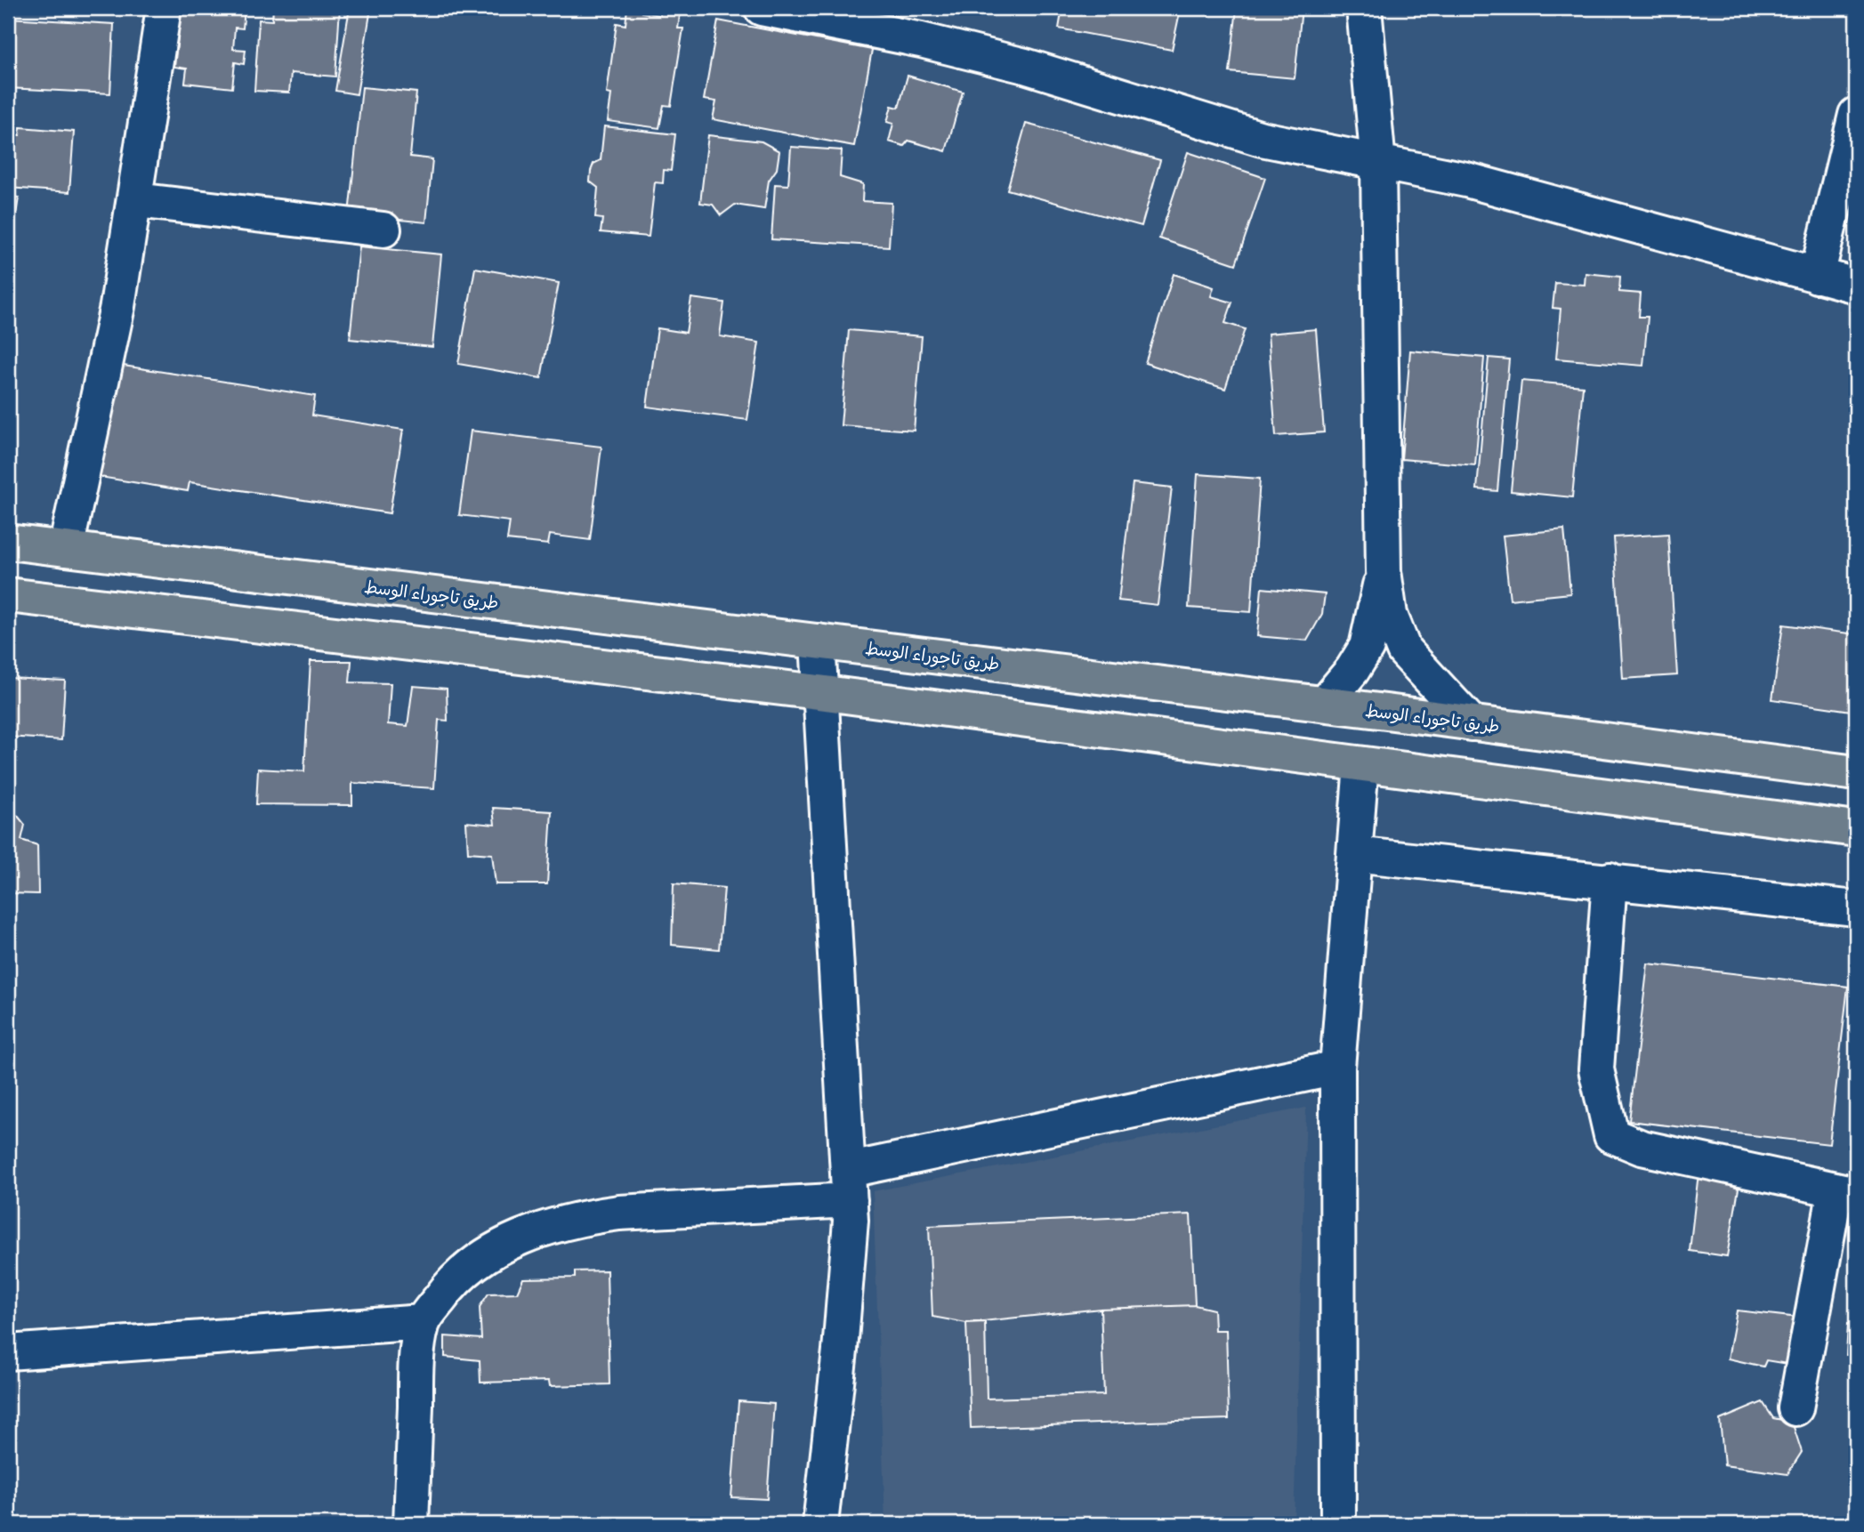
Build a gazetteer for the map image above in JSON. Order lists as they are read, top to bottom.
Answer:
{
  "streets": {
    "main road": ["طريق تاجوراء الوسط"]
  }
}
